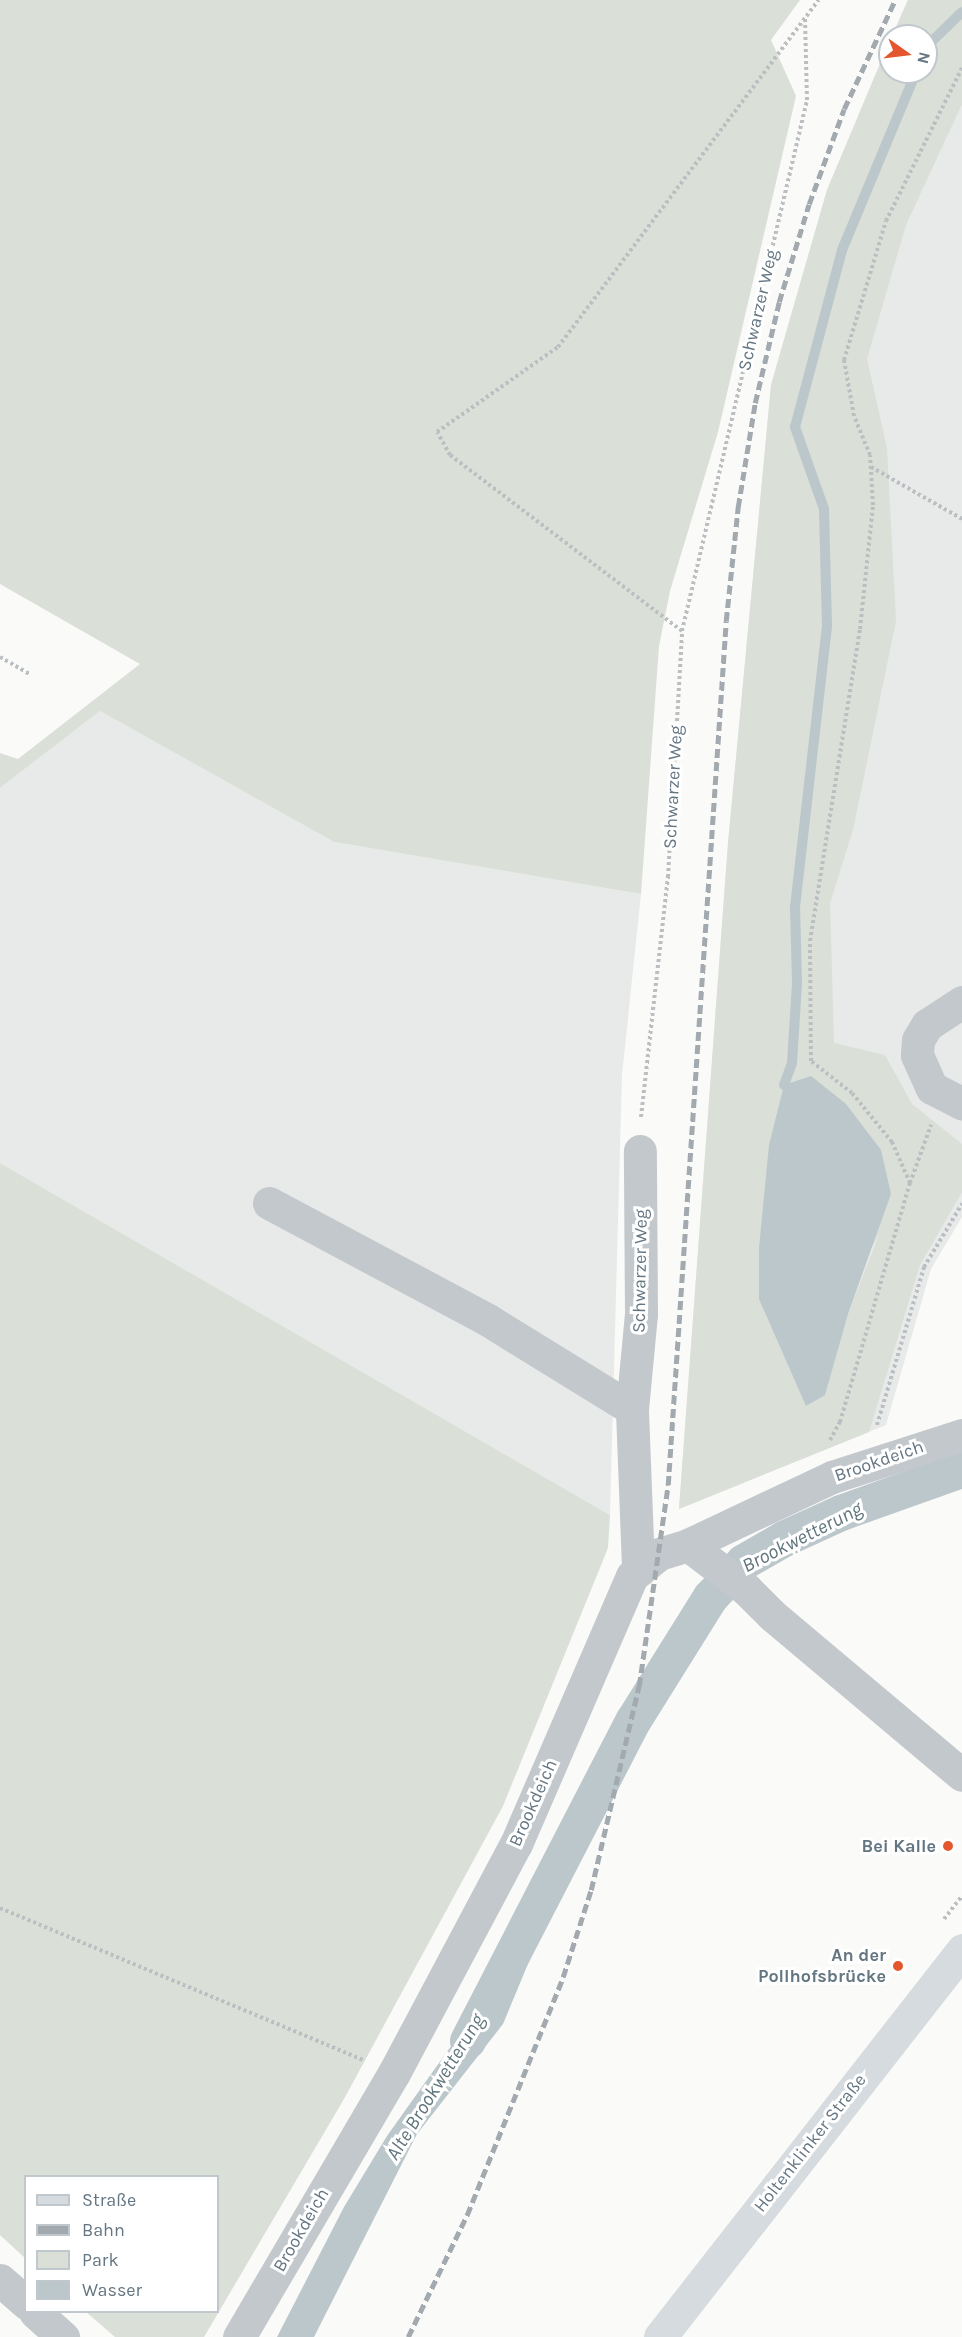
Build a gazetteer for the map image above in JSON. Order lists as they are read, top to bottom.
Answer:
{
  "streets": {
    "main road": ["Holtenklinker Straße"],
    "street": ["Schwarzer Weg", "Brookdeich"]
  },
  "crossings": [
    ["Schwarzer Weg", "Brookdeich"]
  ],
  "water": ["Brookwetterung", "Alte Brookwetterung"],
  "places": ["Bei Kalle", "An der Pollhofsbrücke"],
  "legend": [
    "Straße",
    "Bahn",
    "Park",
    "Wasser"
  ],
  "north": "right"
}
